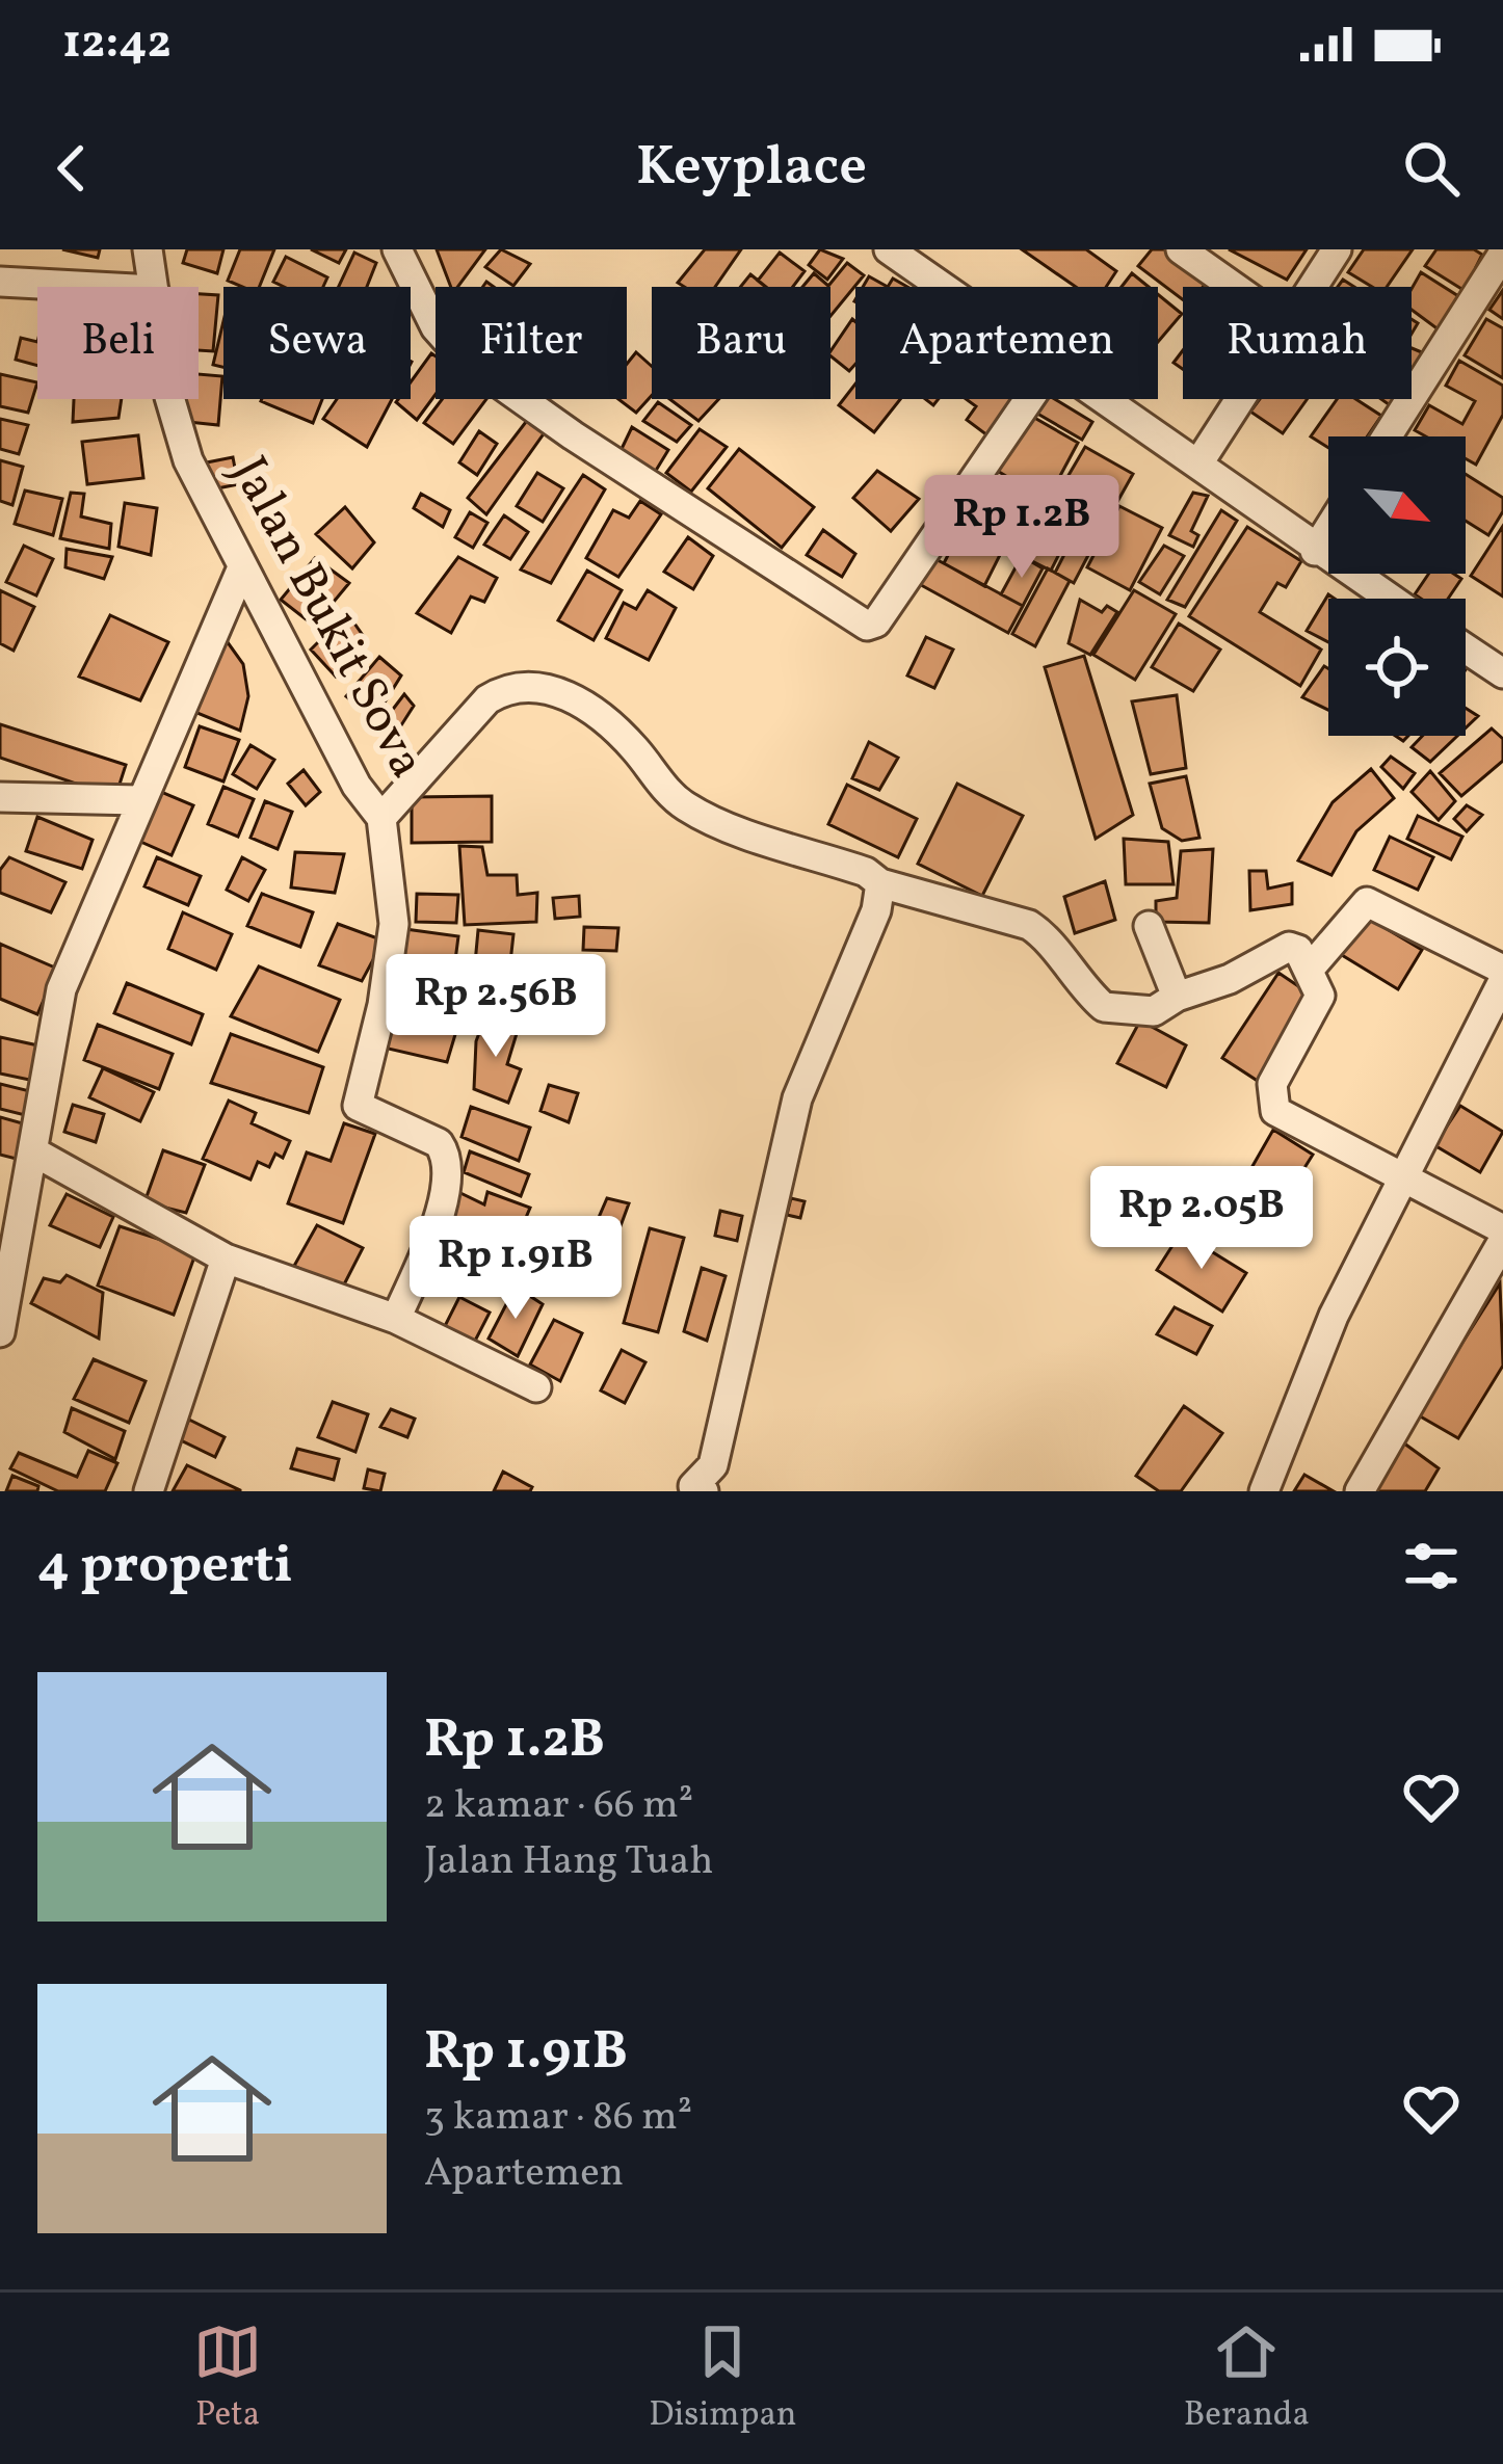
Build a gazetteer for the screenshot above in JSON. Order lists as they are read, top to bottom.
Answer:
{
  "streets": {
    "street": ["Jalan Bukit Sova"]
  },
  "north": "bottom right",
  "page": {
    "status": "12:42",
    "header": "Keyplace",
    "chip": [
      "Beli",
      "Sewa",
      "Filter",
      "Baru",
      "Apartemen",
      "Rumah"
    ],
    "price": [
      "Rp 1.2B",
      "Rp 2.56B",
      "Rp 2.05B",
      "Rp 1.91B"
    ],
    "heading": "4 properti",
    "list": [
      {
        "name": "Rp 1.2B",
        "note": "2 kamar · 66 m² · Jalan Hang Tuah"
      },
      {
        "name": "Rp 1.91B",
        "note": "3 kamar · 86 m² · Apartemen"
      }
    ],
    "tabs": ["Peta", "Disimpan", "Beranda"]
  }
}
